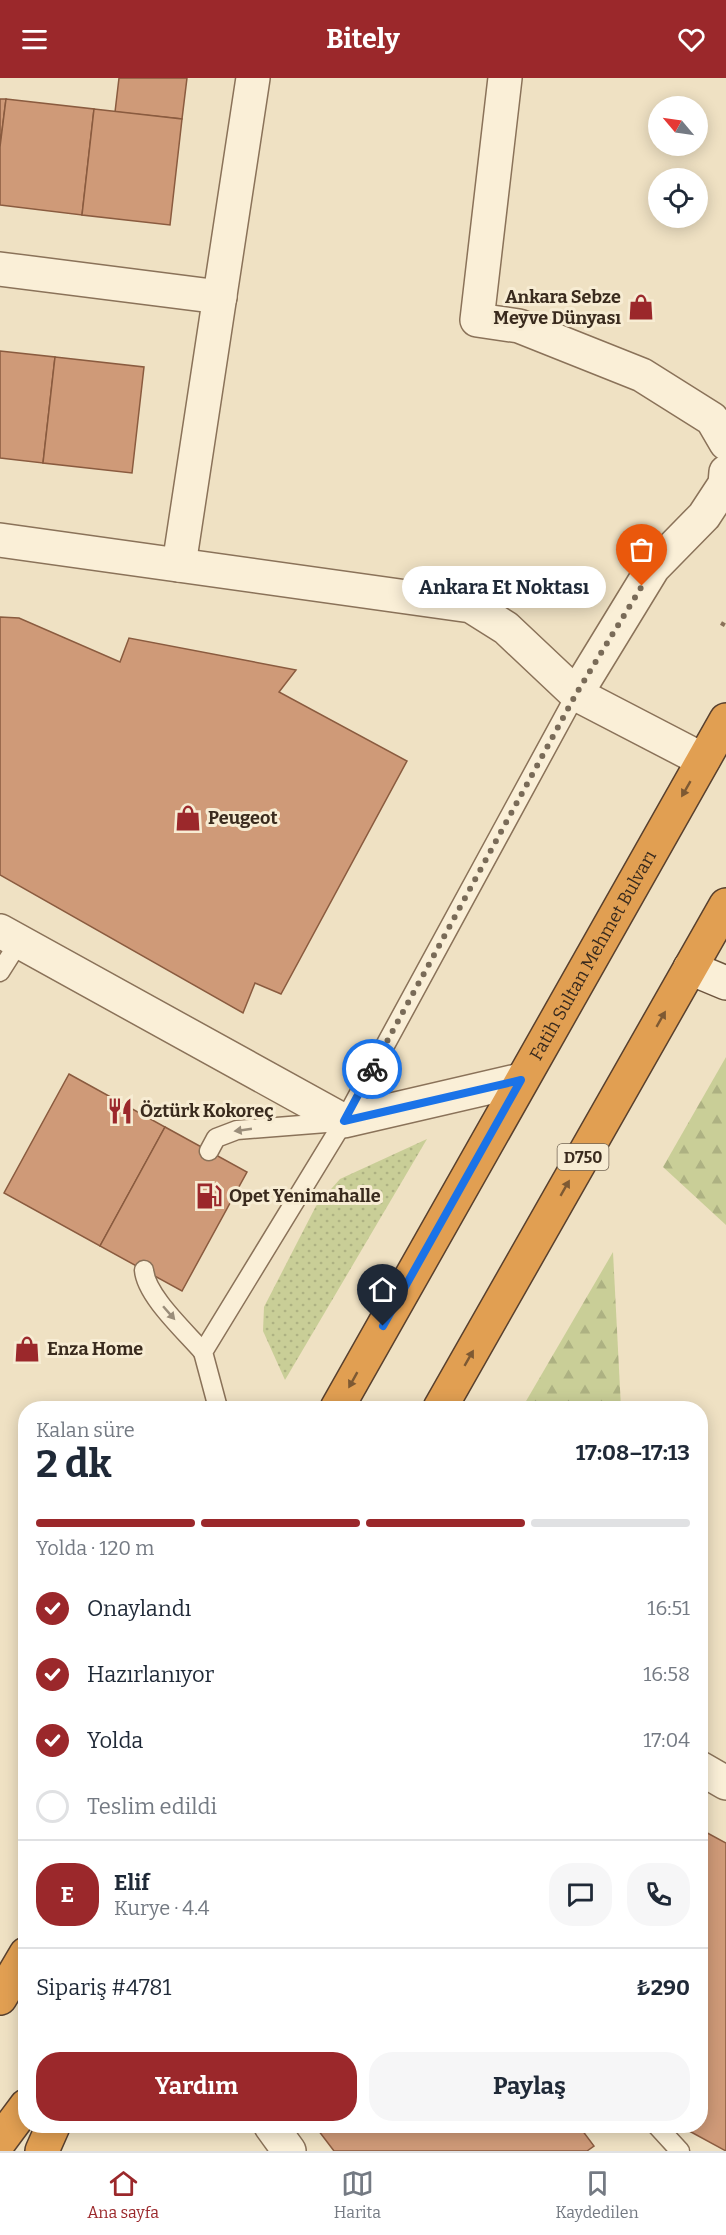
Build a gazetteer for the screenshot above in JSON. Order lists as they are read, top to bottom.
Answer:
{
  "streets": {
    "highway": ["Fatih Sultan Mehmet Bulvarı", "D750"]
  },
  "places": {
    "shop": ["Ankara Sebze Meyve Dünyası", "Peugeot", "Enza Home"],
    "other": ["Ankara Et Noktası"],
    "restaurant": ["Öztürk Kokoreç"],
    "fuel station": ["Opet Yenimahalle"]
  },
  "north": "top left",
  "page": {
    "header": "Bitely",
    "bubble": "Ankara Et Noktası",
    "heading": ["2 dk", "Kalan süre", "17:08–17:13"],
    "panel": [
      "Elif",
      "Kurye · 4.4",
      "Sipariş #4781",
      "₺290"
    ],
    "bar": "Yolda · 120 m",
    "list": [
      ["Onaylandı", "16:51"],
      ["Hazırlanıyor", "16:58"],
      ["Yolda", "17:04"],
      "Teslim edildi"
    ],
    "round": "E",
    "buttons": ["Yardım", "Paylaş"],
    "tabs": ["Ana sayfa", "Harita", "Kaydedilen"]
  }
}
